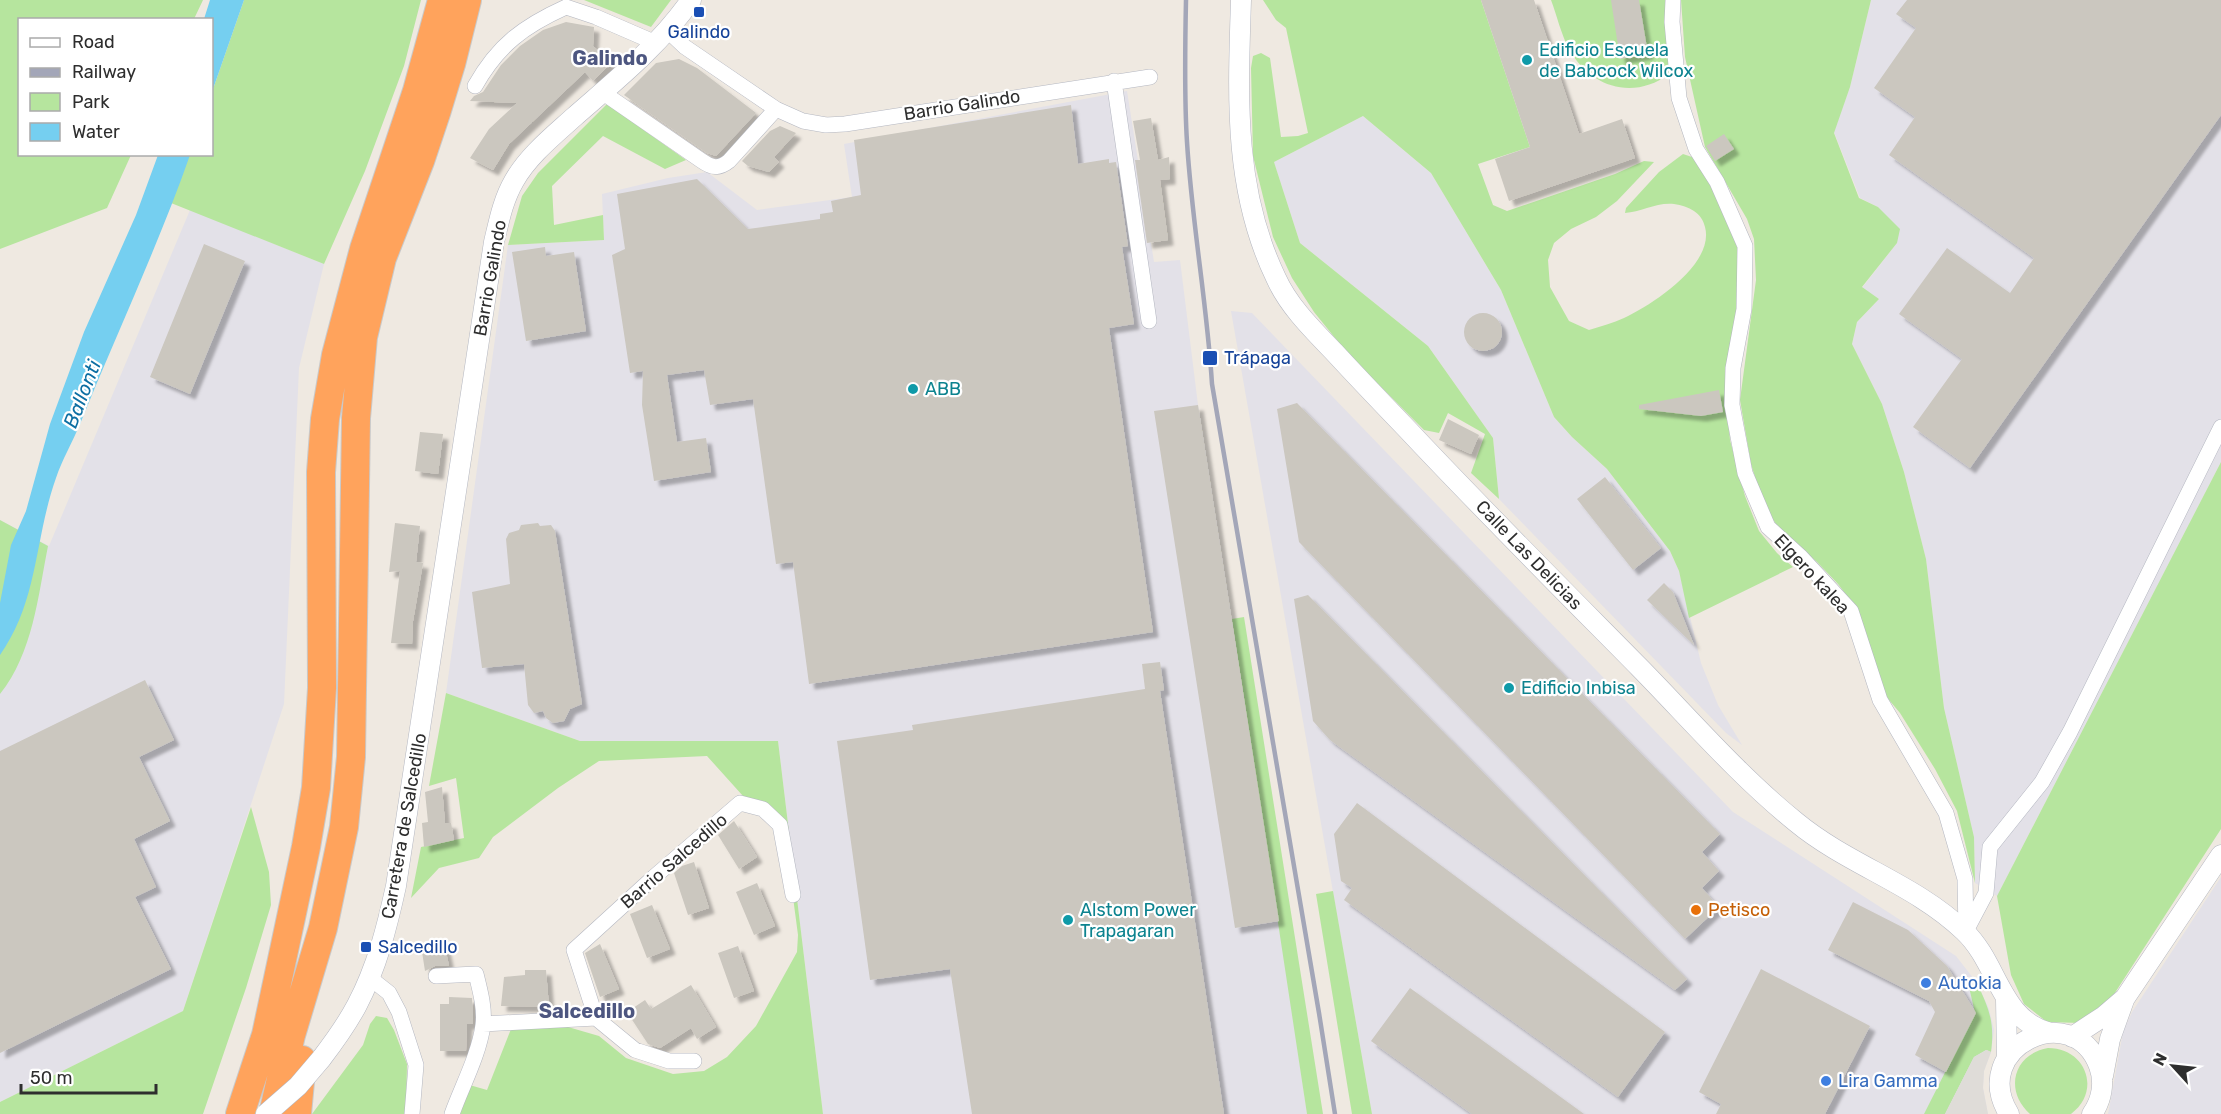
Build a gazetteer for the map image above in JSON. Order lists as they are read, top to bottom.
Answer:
{
  "streets": {
    "street": [
      "Barrio Galindo",
      "Calle Las Delicias",
      "Elgero kalea",
      "Carretera de Salcedillo",
      "Barrio Salcedillo"
    ]
  },
  "crossings": [
    ["Barrio Galindo", "Carretera de Salcedillo"],
    ["Calle Las Delicias", "Elgero kalea"]
  ],
  "districts": ["Galindo", "Salcedillo"],
  "water": ["Ballonti"],
  "places": {
    "transit": ["Galindo", "Trápaga", "Salcedillo"],
    "other": [
      "Edificio Escuela de Babcock Wilcox",
      "ABB",
      "Edificio Inbisa",
      "Petisco",
      "Alstom Power Trapagaran",
      "Autokia",
      "Lira Gamma"
    ]
  },
  "legend": [
    "Road",
    "Railway",
    "Park",
    "Water"
  ],
  "scale_bar": "50 m",
  "north": "top left"
}
